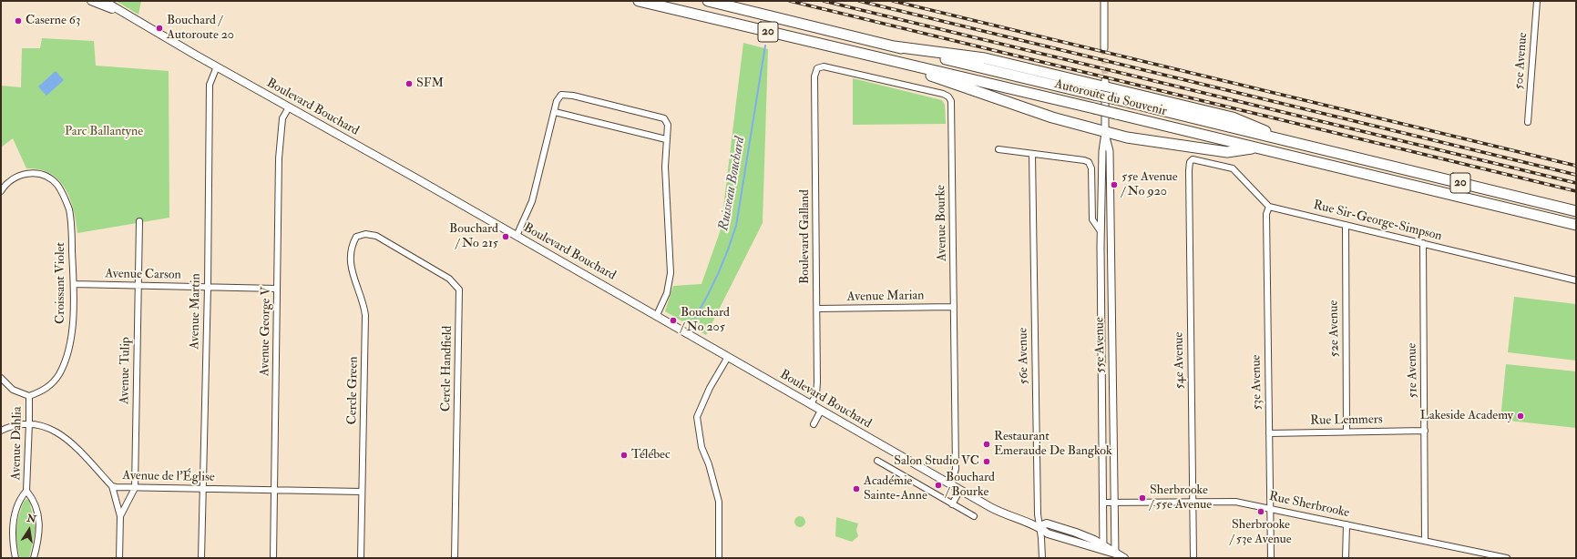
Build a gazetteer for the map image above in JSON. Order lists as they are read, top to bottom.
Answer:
{
  "streets": {
    "highway": ["20", "Autoroute du Souvenir"],
    "main road": ["Boulevard Bouchard"],
    "street": [
      "50e Avenue",
      "Rue Sir-George-Simpson",
      "Avenue Bourke",
      "Boulevard Galland",
      "Avenue Carson",
      "Croissant Violet",
      "Avenue Marian",
      "Avenue Martin",
      "52e Avenue",
      "Avenue George V",
      "55e Avenue",
      "56e Avenue",
      "54e Avenue",
      "Cercle Handfield",
      "Avenue Tulip",
      "51e Avenue",
      "53e Avenue",
      "Cercle Green",
      "Rue Lemmers",
      "Avenue Dahlia",
      "Avenue de l'Église",
      "Rue Sherbrooke"
    ]
  },
  "crossings": [
    ["Boulevard Bouchard", "Avenue Bourke"],
    ["Boulevard Bouchard", "Boulevard Galland"],
    ["Boulevard Bouchard", "Avenue Martin"],
    ["Boulevard Bouchard", "Avenue George V"],
    ["Boulevard Bouchard", "55e Avenue"],
    ["Boulevard Bouchard", "56e Avenue"],
    ["Rue Sir-George-Simpson", "52e Avenue"],
    ["Rue Sir-George-Simpson", "54e Avenue"],
    ["Rue Sir-George-Simpson", "51e Avenue"],
    ["Rue Sir-George-Simpson", "53e Avenue"],
    ["Avenue Bourke", "Boulevard Galland"],
    ["Avenue Bourke", "Avenue Marian"],
    ["Boulevard Galland", "Avenue Marian"],
    ["Avenue Carson", "Croissant Violet"],
    ["Avenue Carson", "Avenue Martin"],
    ["Avenue Carson", "Avenue George V"],
    ["Avenue Carson", "Avenue Tulip"],
    ["Croissant Violet", "Avenue Dahlia"],
    ["Avenue Martin", "Avenue de l'Église"],
    ["52e Avenue", "Rue Lemmers"],
    ["Avenue George V", "Avenue de l'Église"],
    ["55e Avenue", "Rue Sherbrooke"],
    ["54e Avenue", "53e Avenue"],
    ["54e Avenue", "Rue Sherbrooke"],
    ["Cercle Handfield", "Cercle Green"],
    ["Avenue Tulip", "Avenue de l'Église"],
    ["51e Avenue", "Rue Lemmers"],
    ["51e Avenue", "Rue Sherbrooke"],
    ["53e Avenue", "Rue Lemmers"],
    ["53e Avenue", "Rue Sherbrooke"],
    ["Cercle Green", "Avenue de l'Église"],
    ["Avenue Dahlia", "Avenue de l'Église"]
  ],
  "water": ["Ruisseau Bouchard"],
  "parks": ["Parc Ballantyne"],
  "places": [
    "Caserne 63",
    "Bouchard / Autoroute 20",
    "SFM",
    "55e Avenue / No 920",
    "Bouchard / No 215",
    "Bouchard / No 205",
    "Lakeside Academy",
    "Restaurant Emeraude De Bangkok",
    "Télébec",
    "Salon Studio VC",
    "Bouchard / Bourke",
    "Académie Sainte-Anne",
    "Sherbrooke / 55e Avenue",
    "Sherbrooke / 53e Avenue"
  ],
  "north": "top"
}
